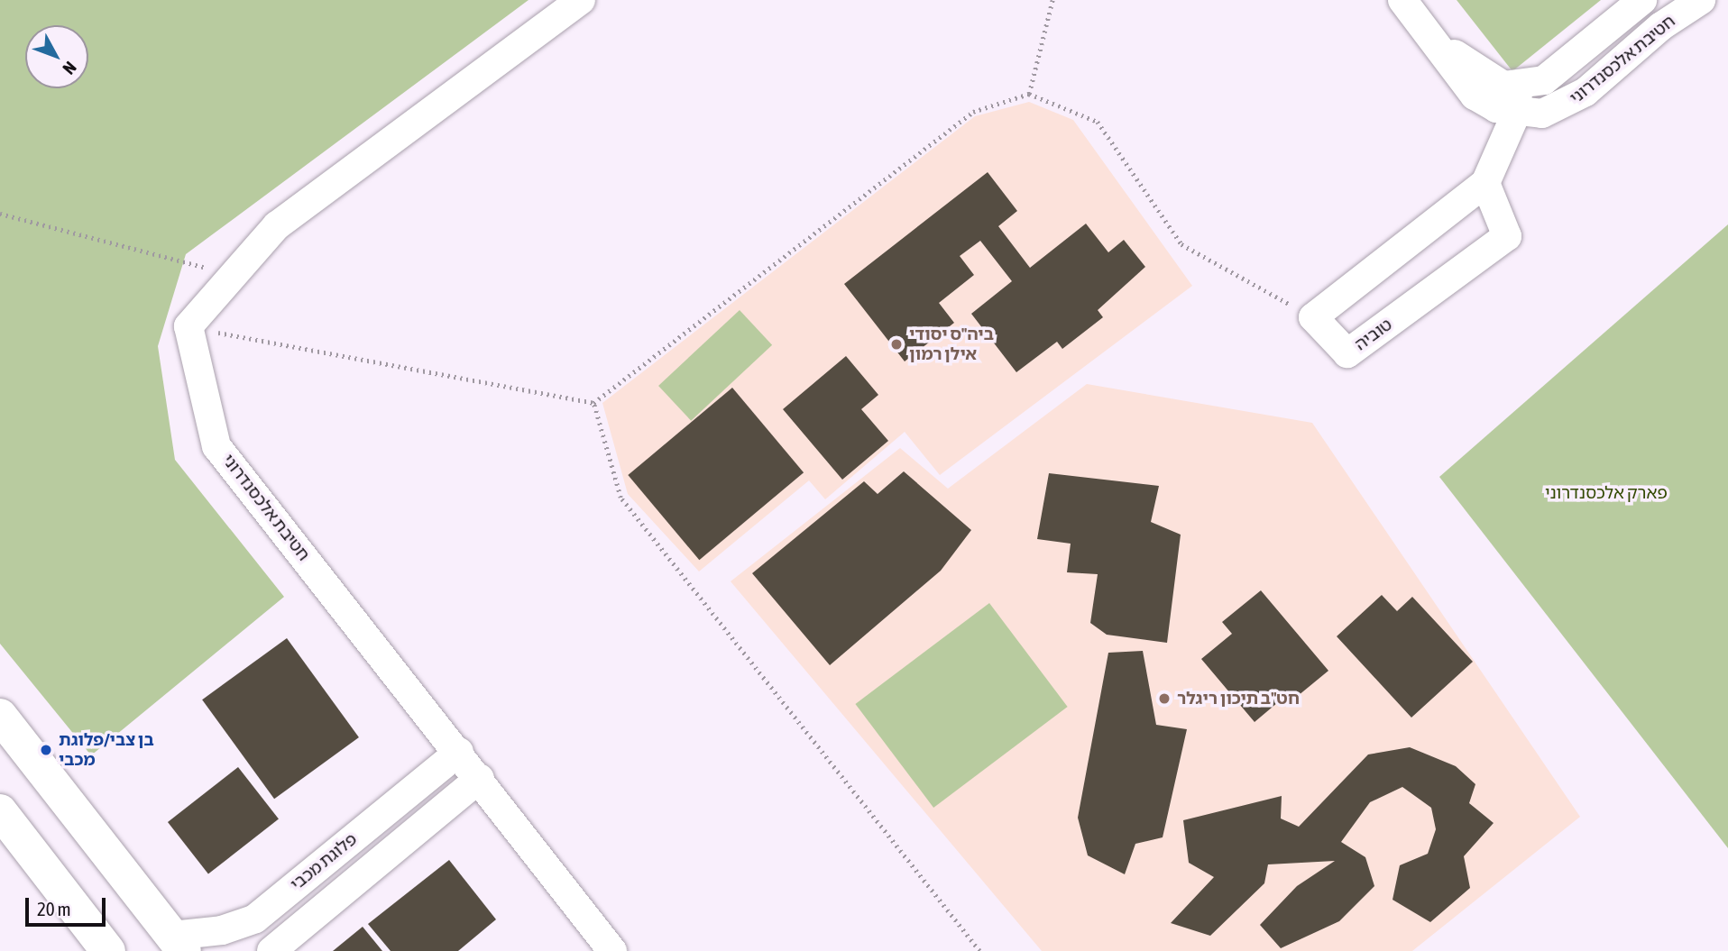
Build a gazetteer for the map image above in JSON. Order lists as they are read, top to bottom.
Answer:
{
  "streets": {
    "street": ["חטיבת אלכסנדרוני", "טוביה", "פלוגת מכבי"]
  },
  "crossings": [
    ["חטיבת אלכסנדרוני", "פלוגת מכבי"]
  ],
  "parks": ["פארק אלכסנדרוני"],
  "places": ["ביה\"ס יסודי אילן רמון", "חט\"ב תיכון ריגלר", "בן צבי/פלוגת מכבי"],
  "scale_bar": "20 m",
  "north": "bottom right"
}
